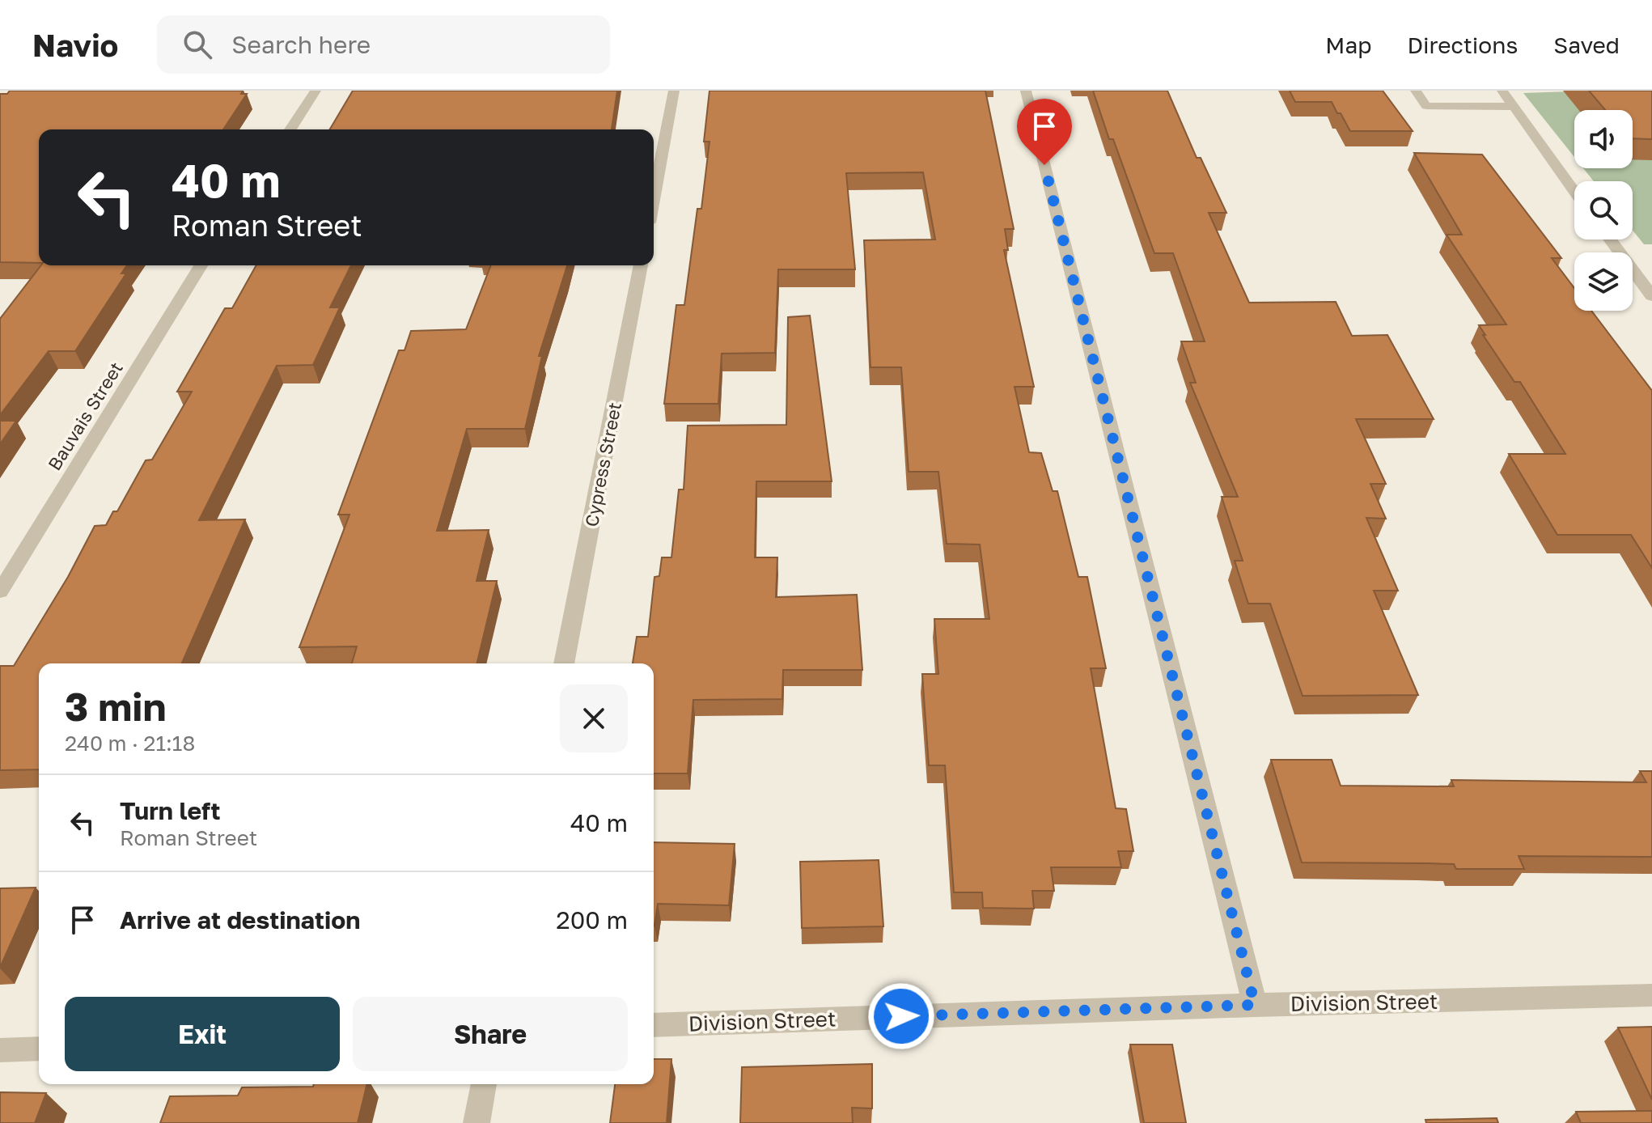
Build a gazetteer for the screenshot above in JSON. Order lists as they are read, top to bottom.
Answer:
{
  "streets": {
    "street": ["Bauvais Street", "Cypress Street", "Division Street"]
  },
  "page": {
    "header": "Navio",
    "search": "Search here",
    "nav": ["Map", "Directions", "Saved"],
    "turn": ["40 m", "Roman Street"],
    "heading": ["3 min", "240 m · 21:18"],
    "list": [
      {
        "name": "Turn left",
        "note": "Roman Street",
        "value": "40 m"
      },
      {
        "name": "Arrive at destination",
        "value": "200 m"
      }
    ],
    "buttons": ["Exit", "Share"]
  }
}
